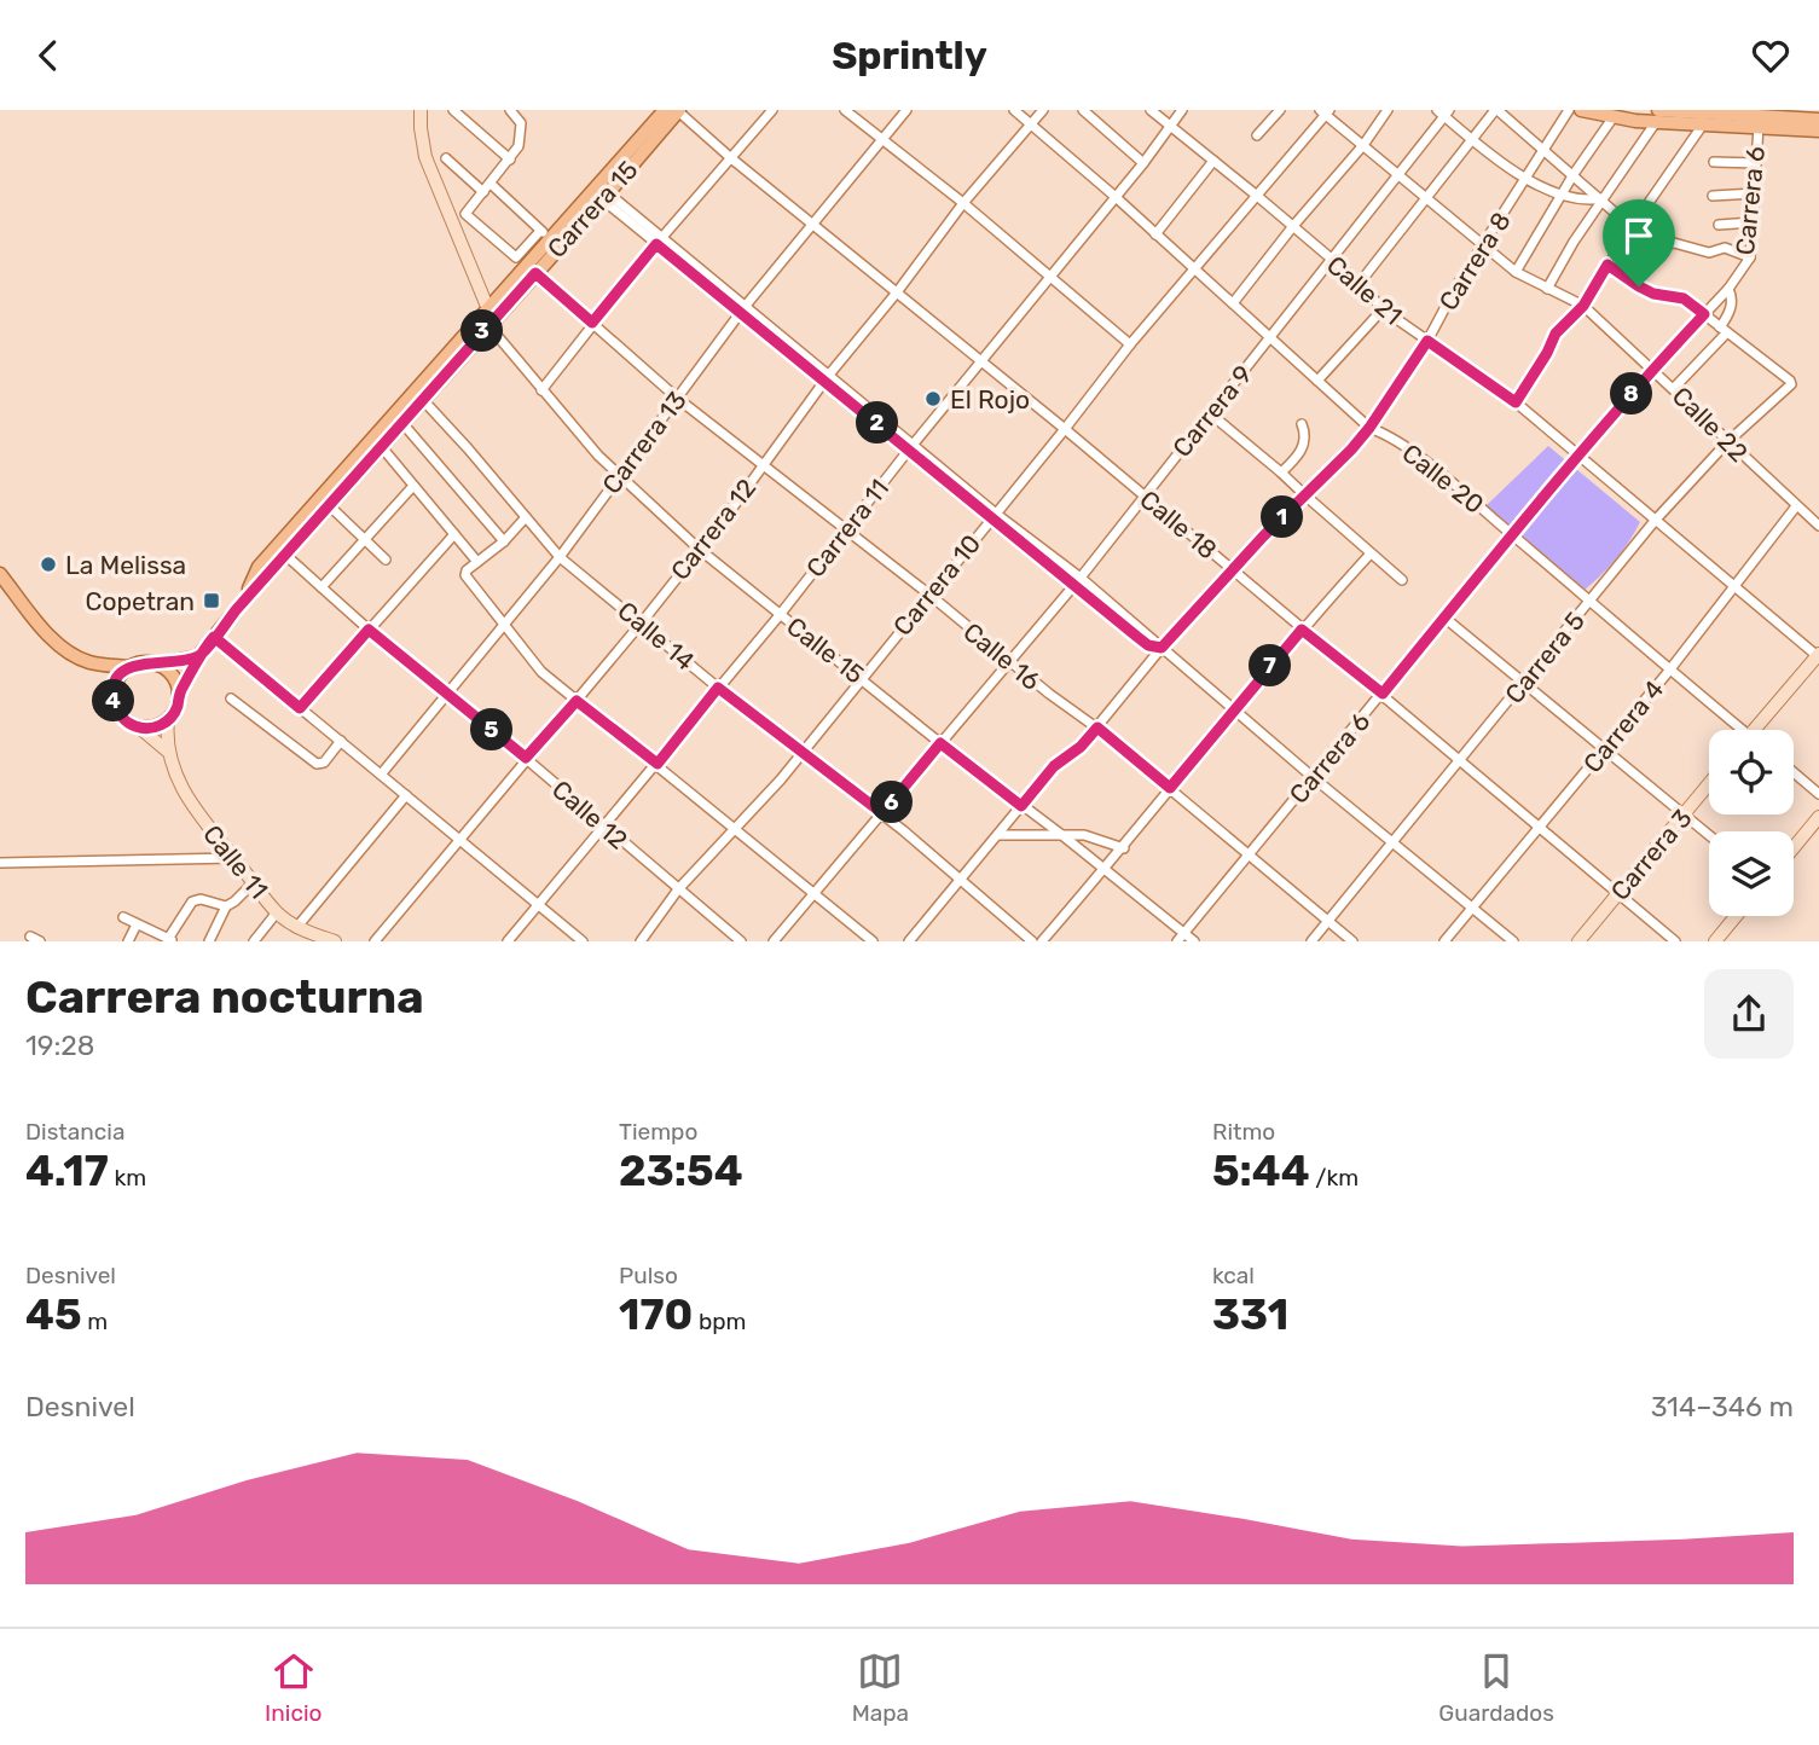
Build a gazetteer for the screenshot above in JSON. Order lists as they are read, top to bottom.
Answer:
{
  "streets": {
    "main road": ["Carrera 15", "Carrera 3", "Calle 11"],
    "street": [
      "Carrera 6",
      "Carrera 8",
      "Calle 21",
      "Carrera 9",
      "Calle 22",
      "Carrera 13",
      "Calle 20",
      "Calle 18",
      "Carrera 11",
      "Carrera 12",
      "Carrera 10",
      "Calle 14",
      "Calle 15",
      "Calle 16",
      "Carrera 5",
      "Carrera 4",
      "Calle 12"
    ]
  },
  "crossings": [
    ["Carrera 6", "Calle 21"],
    ["Carrera 6", "Calle 22"],
    ["Carrera 6", "Calle 20"],
    ["Carrera 6", "Calle 18"],
    ["Carrera 6", "Calle 15"],
    ["Carrera 6", "Calle 16"],
    ["Carrera 15", "Calle 18"],
    ["Carrera 15", "Calle 14"],
    ["Carrera 15", "Calle 15"],
    ["Carrera 15", "Calle 16"],
    ["Carrera 15", "Calle 12"],
    ["Carrera 15", "Calle 11"],
    ["Carrera 8", "Calle 21"],
    ["Carrera 8", "Calle 22"],
    ["Carrera 8", "Calle 20"],
    ["Carrera 8", "Calle 18"],
    ["Carrera 8", "Calle 14"],
    ["Carrera 8", "Calle 15"],
    ["Carrera 8", "Calle 16"],
    ["Calle 21", "Carrera 9"],
    ["Calle 21", "Carrera 11"],
    ["Calle 21", "Carrera 10"],
    ["Calle 21", "Carrera 5"],
    ["Calle 21", "Carrera 4"],
    ["Carrera 9", "Calle 22"],
    ["Carrera 9", "Calle 20"],
    ["Carrera 9", "Calle 18"],
    ["Carrera 9", "Calle 14"],
    ["Carrera 9", "Calle 15"],
    ["Carrera 9", "Calle 16"],
    ["Calle 22", "Carrera 10"],
    ["Calle 22", "Carrera 5"],
    ["Calle 22", "Carrera 4"],
    ["Carrera 13", "Calle 18"],
    ["Carrera 13", "Calle 14"],
    ["Carrera 13", "Calle 15"],
    ["Carrera 13", "Calle 16"],
    ["Carrera 13", "Calle 12"],
    ["Calle 20", "Carrera 11"],
    ["Calle 20", "Carrera 12"],
    ["Calle 20", "Carrera 10"],
    ["Calle 20", "Carrera 5"],
    ["Calle 20", "Carrera 4"],
    ["Calle 18", "Carrera 11"],
    ["Calle 18", "Carrera 12"],
    ["Calle 18", "Carrera 10"],
    ["Calle 18", "Carrera 5"],
    ["Calle 18", "Carrera 4"],
    ["Calle 18", "Carrera 3"],
    ["Carrera 11", "Calle 14"],
    ["Carrera 11", "Calle 15"],
    ["Carrera 11", "Calle 16"],
    ["Carrera 11", "Calle 12"],
    ["Carrera 12", "Calle 14"],
    ["Carrera 12", "Calle 15"],
    ["Carrera 12", "Calle 16"],
    ["Carrera 12", "Calle 12"],
    ["Carrera 10", "Calle 14"],
    ["Carrera 10", "Calle 15"],
    ["Carrera 10", "Calle 16"],
    ["Carrera 10", "Calle 12"],
    ["Calle 16", "Carrera 5"]
  ],
  "places": {
    "other": ["El Rojo", "La Melissa"],
    "transit": ["Copetran"]
  },
  "page": {
    "header": "Sprintly",
    "pins": [
      "3",
      "8",
      "2",
      "1",
      "7",
      "4",
      "5",
      "6"
    ],
    "heading": ["Carrera nocturna", "19:28"],
    "stats": [
      ["Distancia", "4.17 km"],
      ["Tiempo", "23:54"],
      ["Ritmo", "5:44 /km"],
      ["Desnivel", "45 m"],
      ["Pulso", "170 bpm"],
      ["kcal", "331"]
    ],
    "chart": ["Desnivel", "314–346 m"],
    "tabs": ["Inicio", "Mapa", "Guardados"]
  }
}
